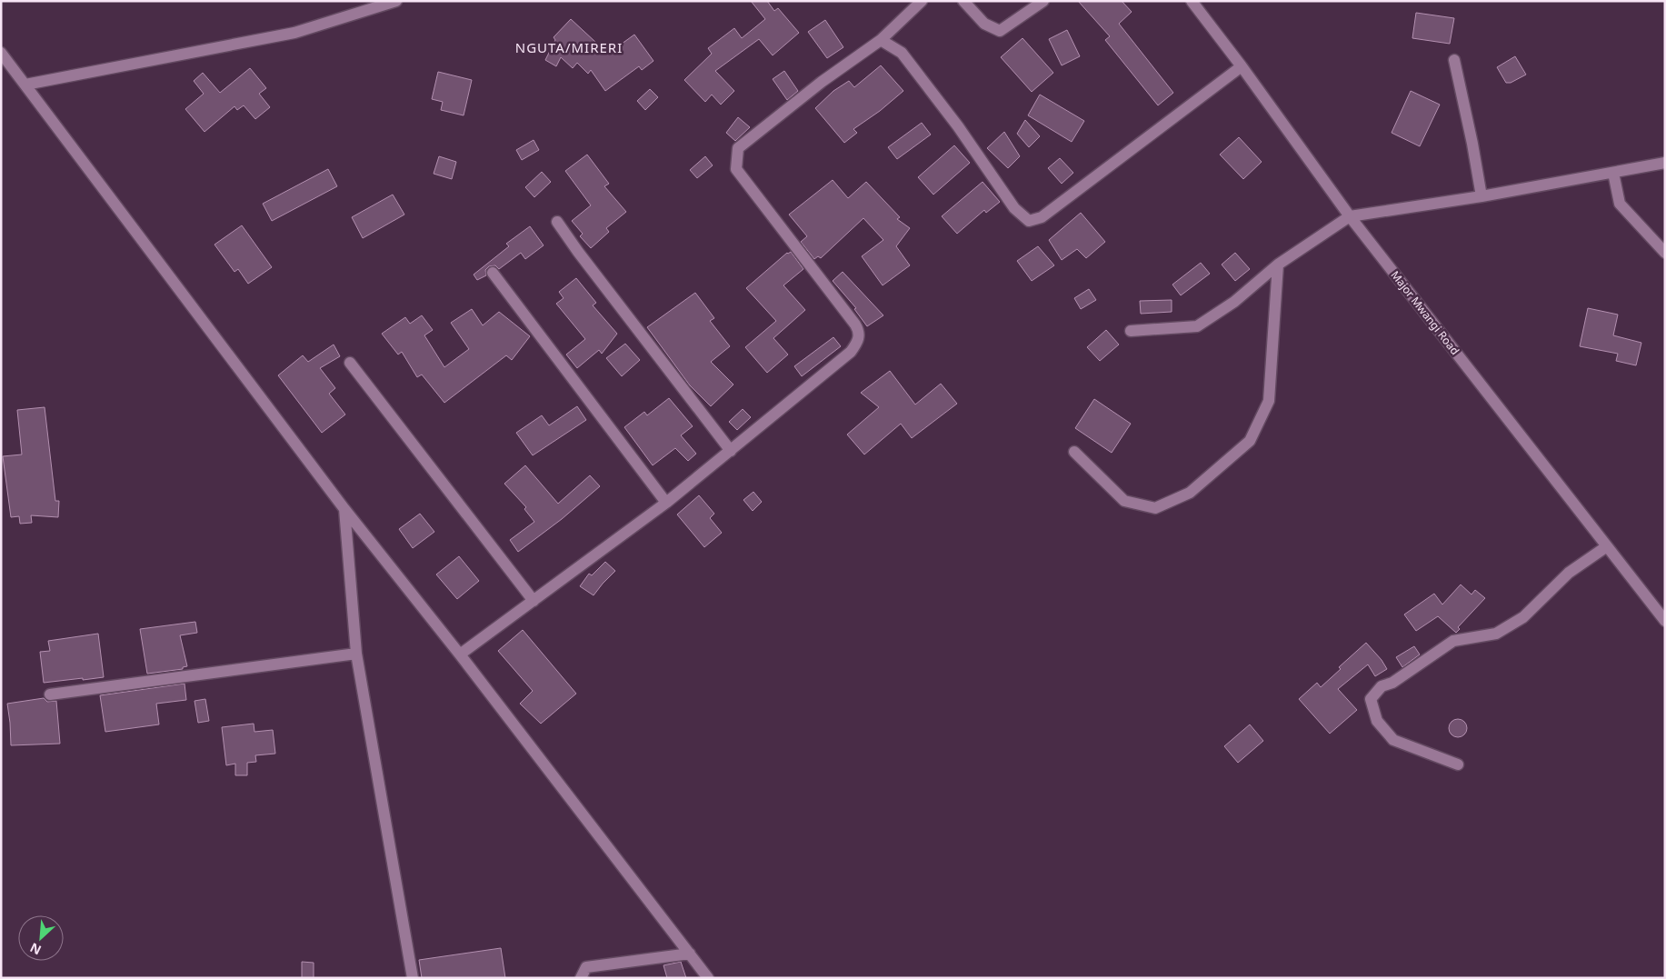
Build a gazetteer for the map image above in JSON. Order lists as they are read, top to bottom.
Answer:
{
  "streets": {
    "street": ["Major Mwangi Road"]
  },
  "districts": ["NGUTA/MIRERI"],
  "north": "bottom left"
}
